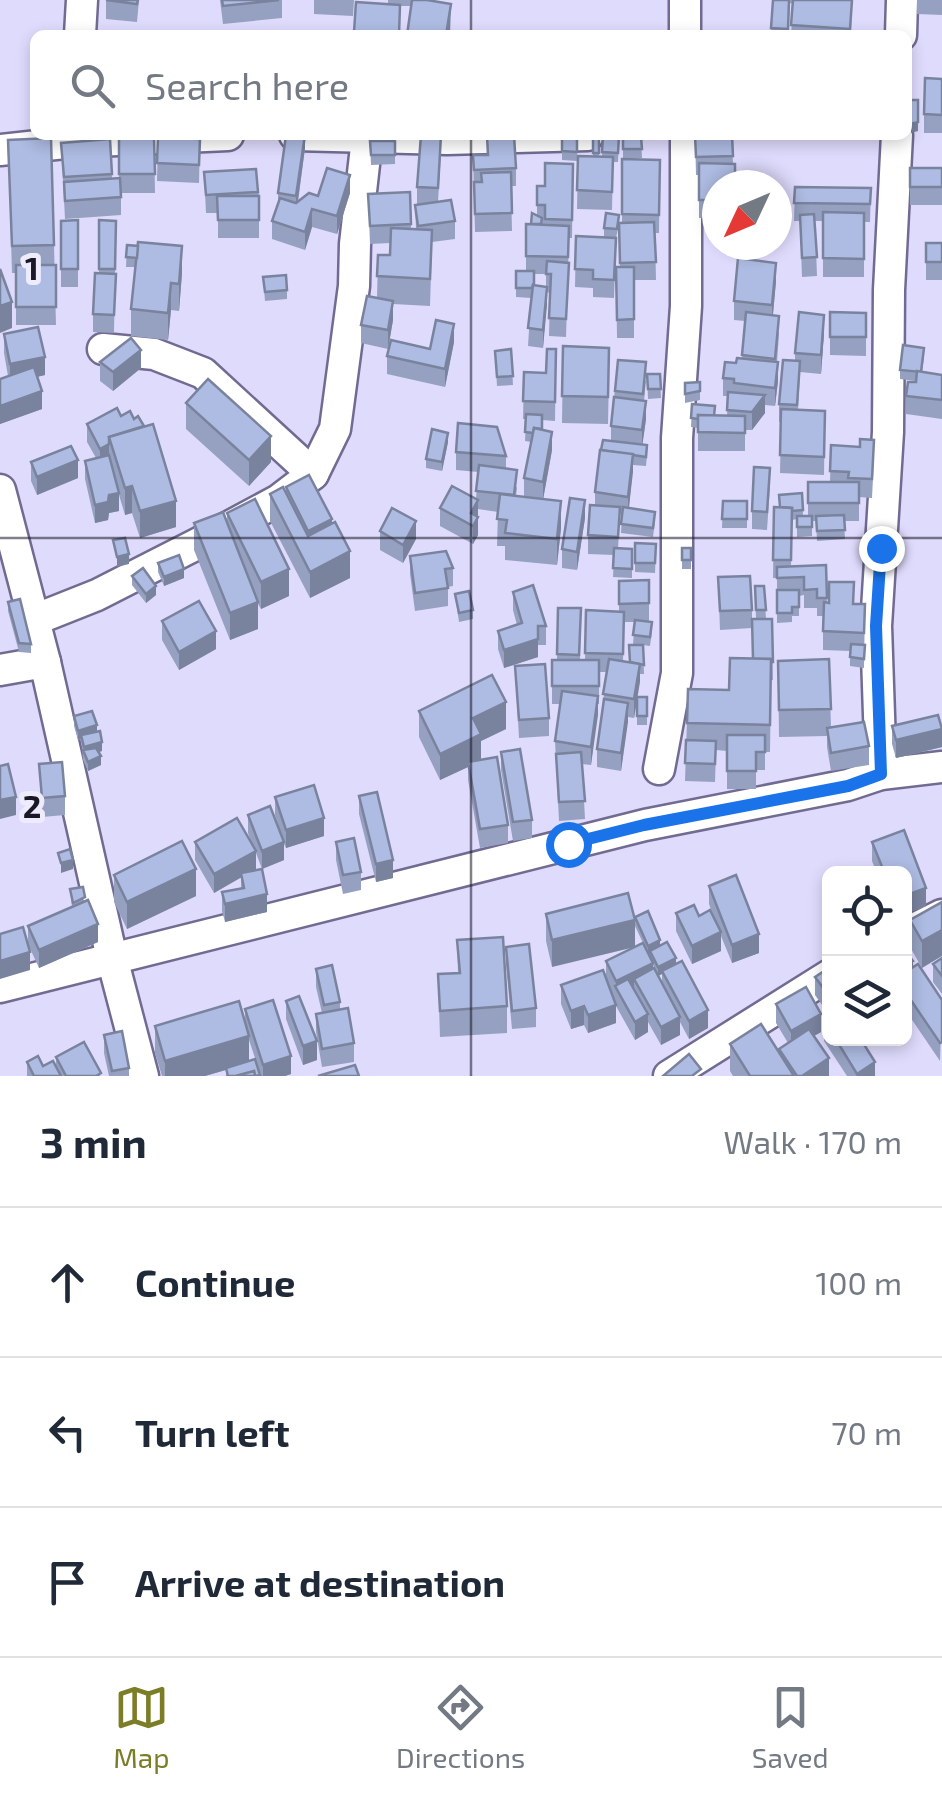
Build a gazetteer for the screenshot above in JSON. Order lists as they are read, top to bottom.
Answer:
{
  "north": "bottom left",
  "page": {
    "search": "Search here",
    "heading": ["3 min", "Walk · 170 m"],
    "list": [
      ["Continue", "100 m"],
      ["Turn left", "70 m"],
      "Arrive at destination"
    ],
    "nav": ["Map", "Directions", "Saved"]
  },
  "grid": {
    "rows": ["1", "2"]
  }
}
